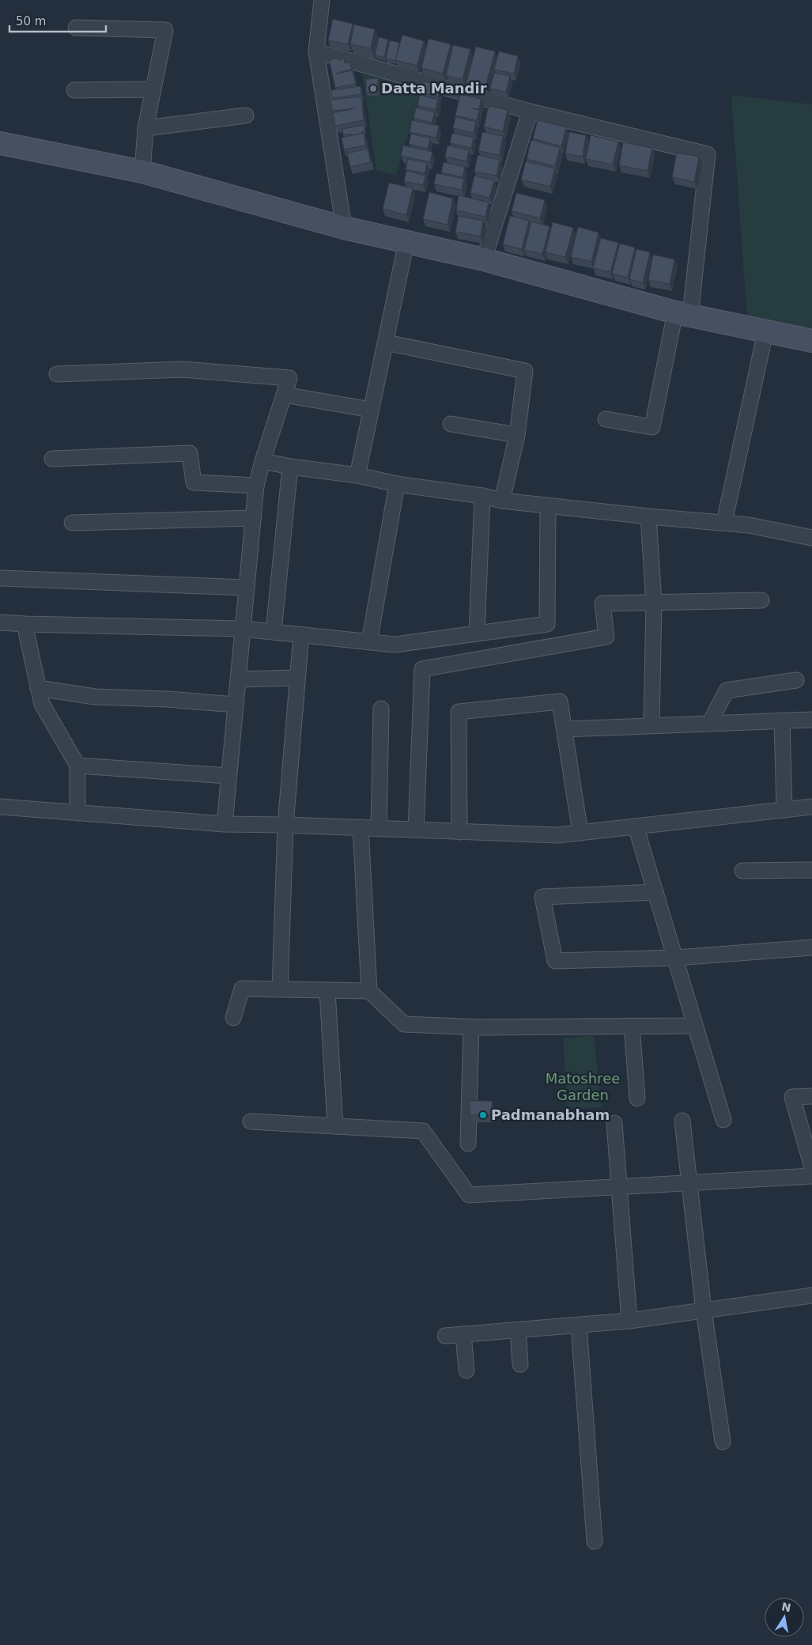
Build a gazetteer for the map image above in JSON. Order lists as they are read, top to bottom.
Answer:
{
  "parks": ["Matoshree Garden"],
  "places": ["Datta Mandir", "Padmanabham"],
  "scale_bar": "50 m",
  "north": "top"
}
